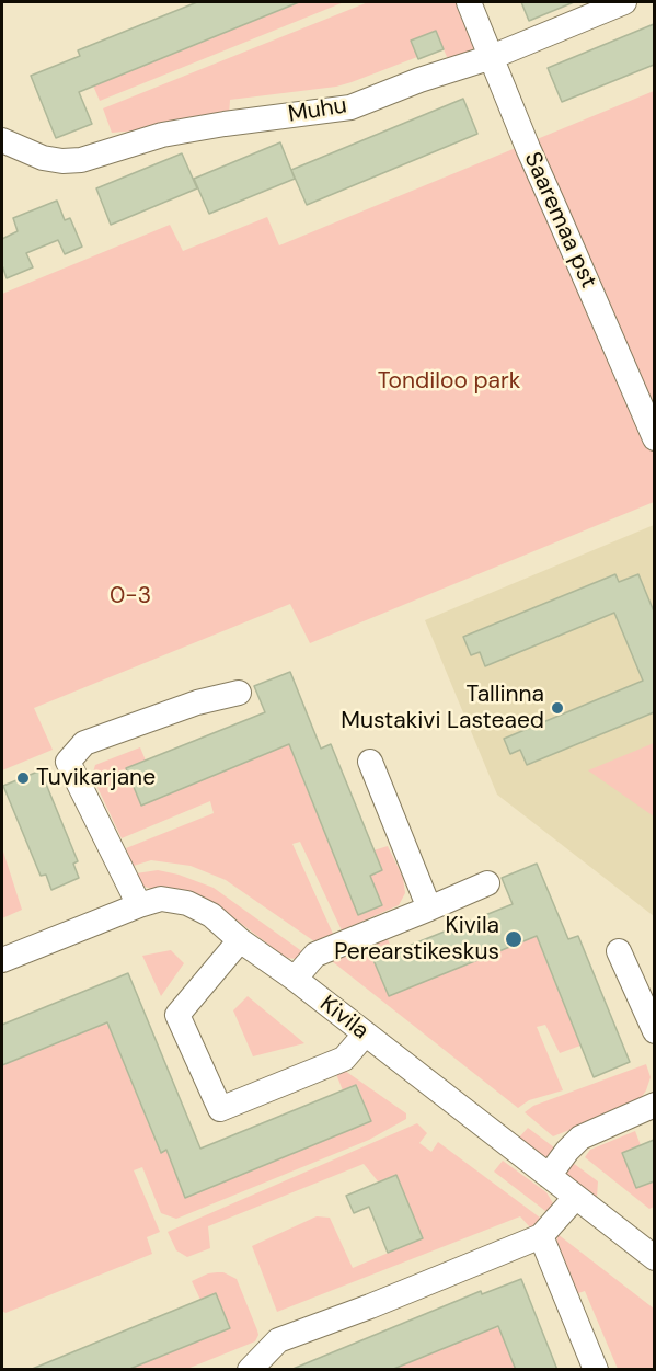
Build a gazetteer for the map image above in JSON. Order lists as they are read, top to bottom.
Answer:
{
  "streets": {
    "street": ["Muhu", "Saaremaa pst", "Kivila"]
  },
  "crossings": [
    ["Muhu", "Saaremaa pst"]
  ],
  "parks": ["Tondiloo park", "0-3"],
  "places": ["Tallinna Mustakivi Lasteaed", "Tuvikarjane", "Kivila Perearstikeskus"]
}
